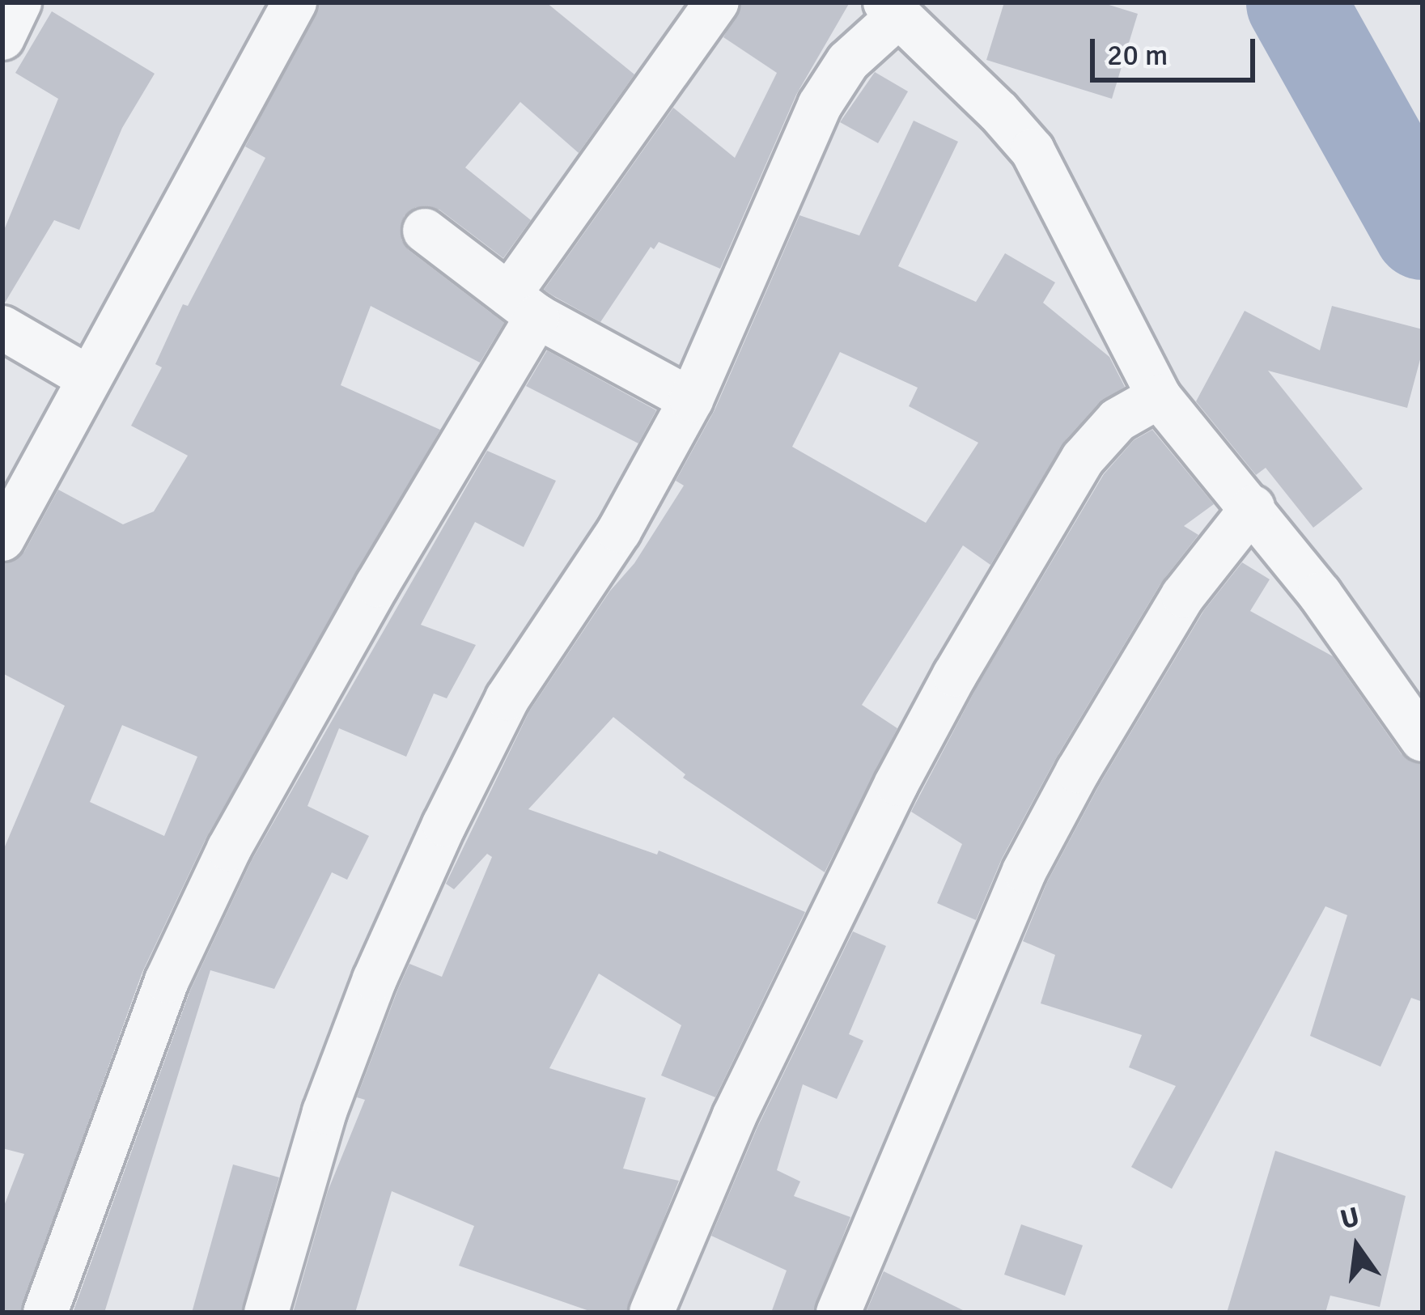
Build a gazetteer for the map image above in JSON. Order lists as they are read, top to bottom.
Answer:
{
  "scale_bar": "20 m",
  "north": "top"
}
